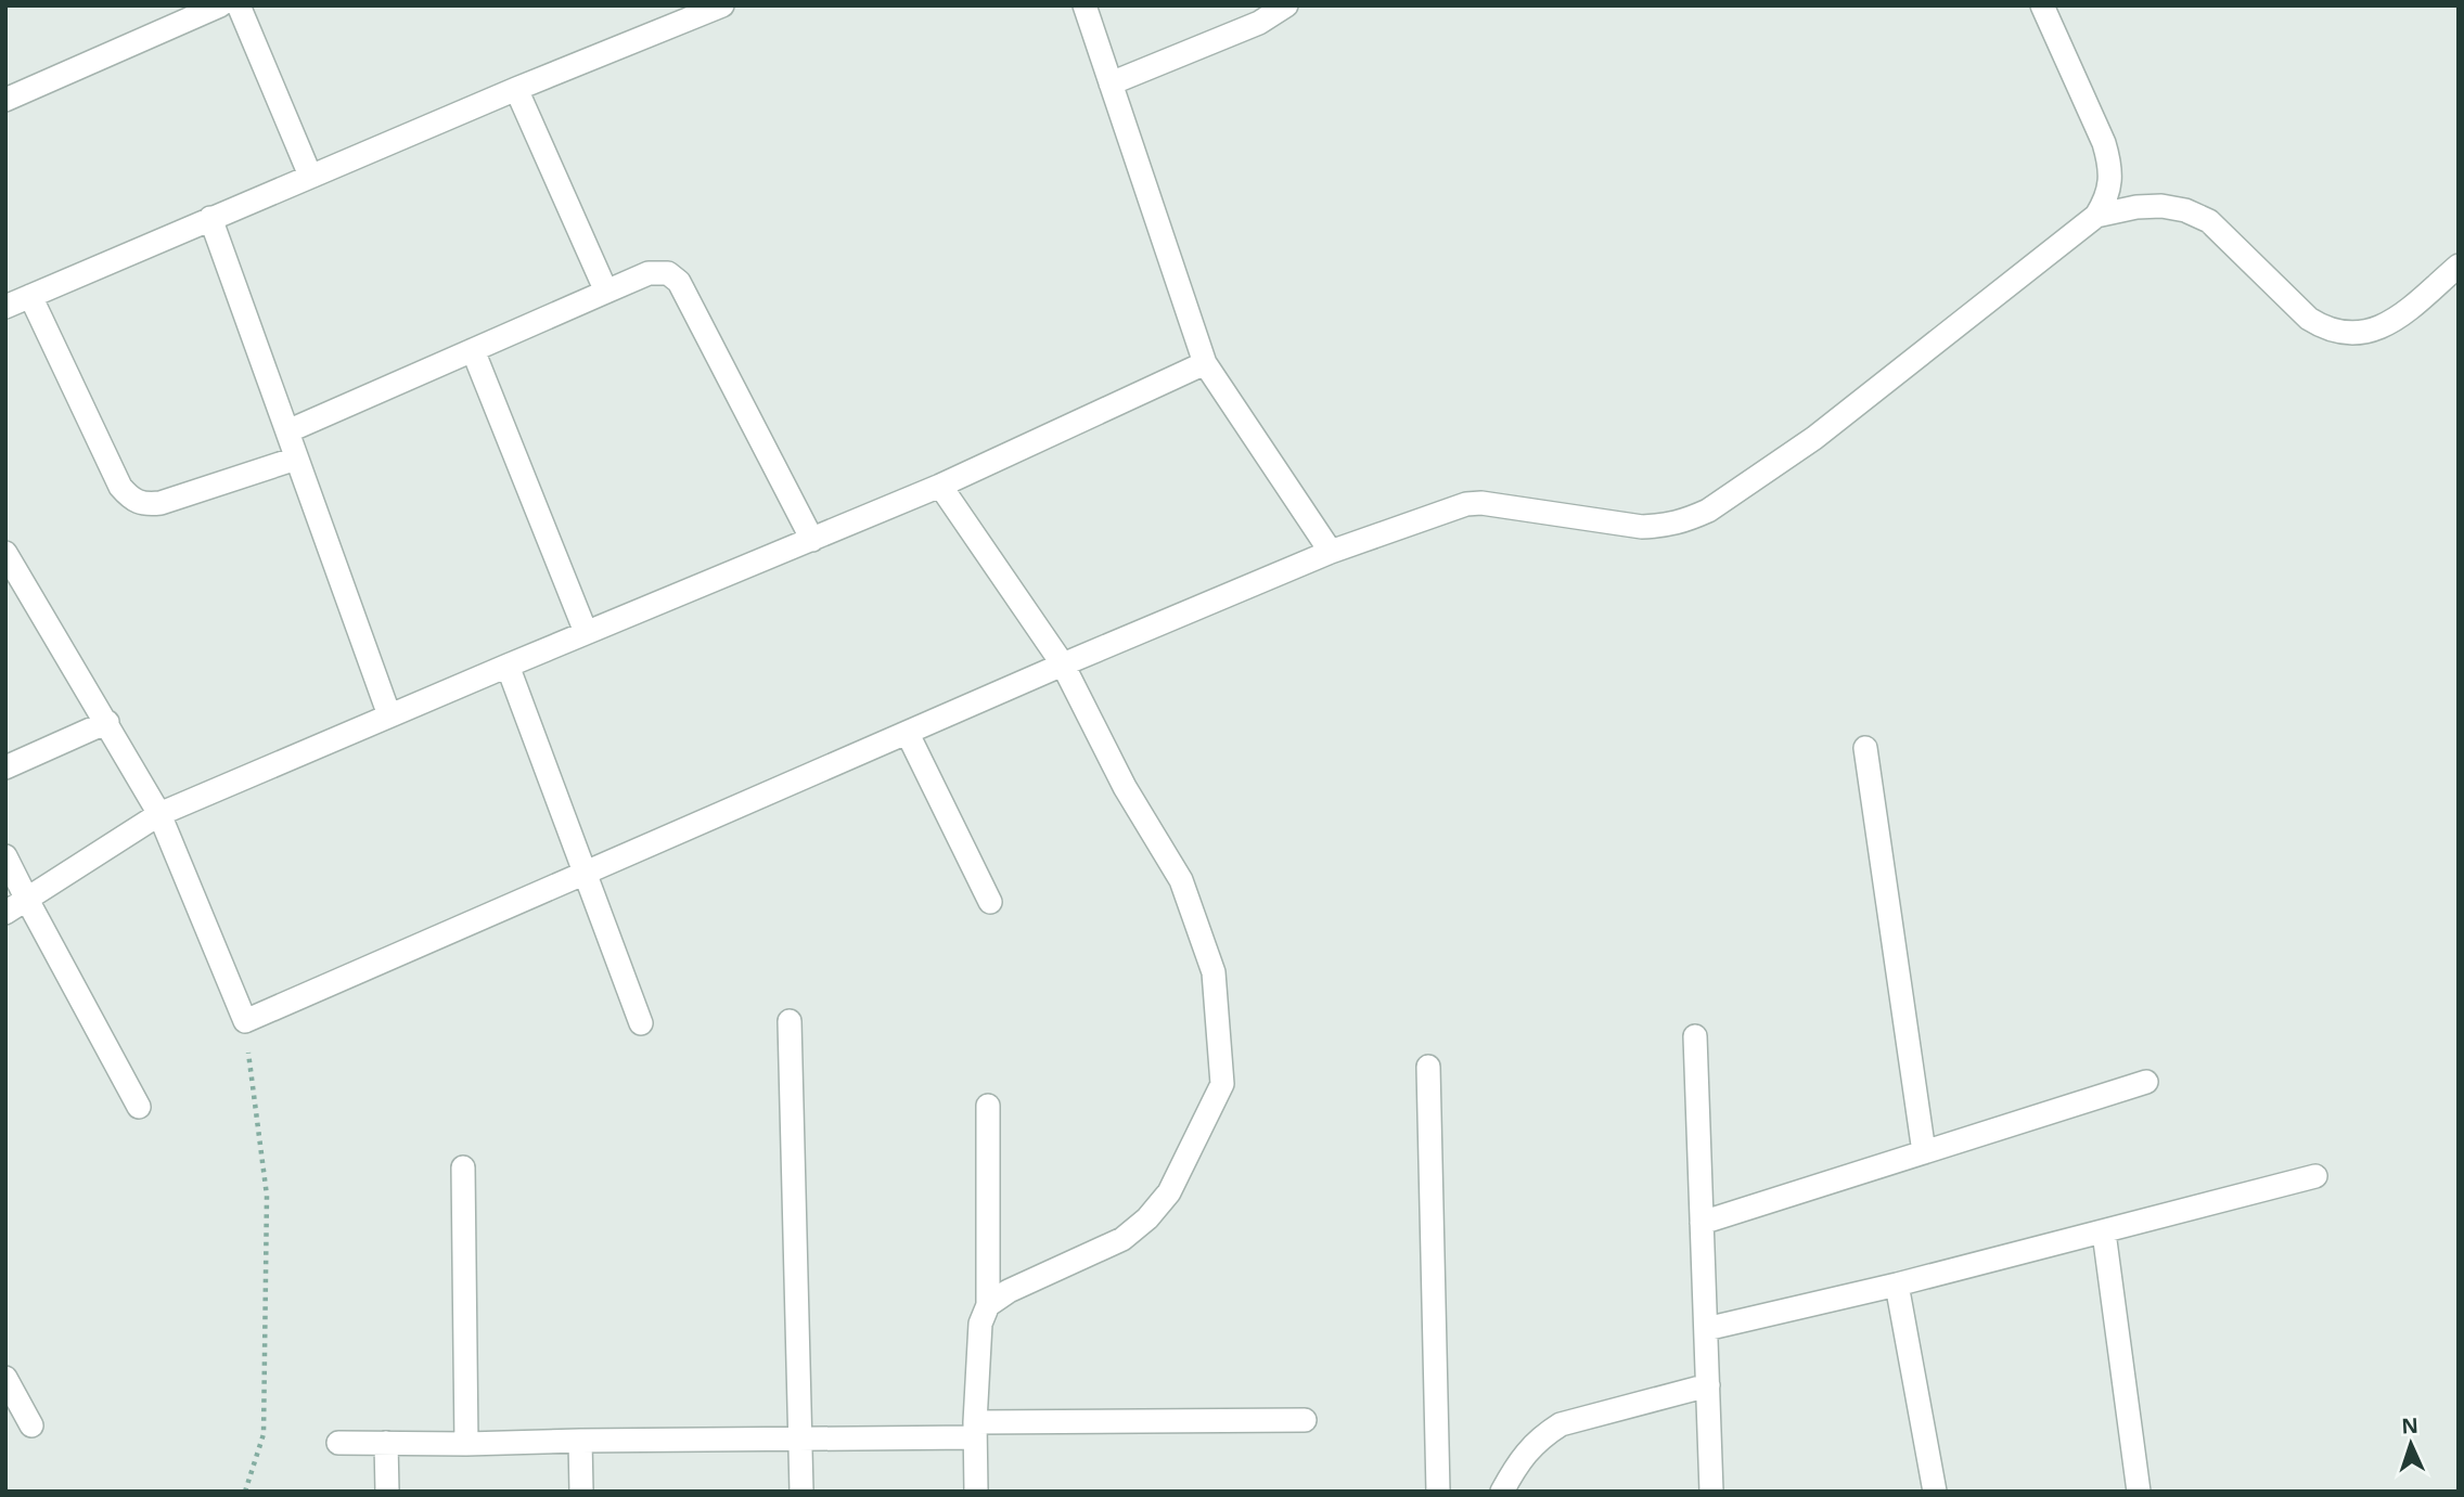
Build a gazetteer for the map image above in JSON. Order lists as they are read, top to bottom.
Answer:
{
  "north": "top"
}
